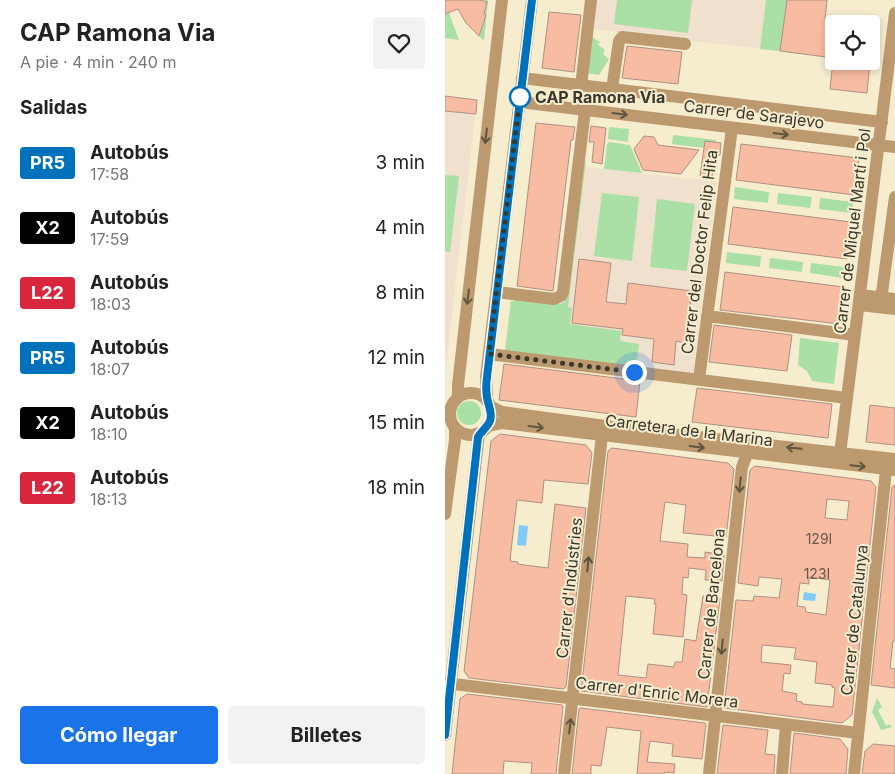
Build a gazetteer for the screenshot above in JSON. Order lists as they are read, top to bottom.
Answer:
{
  "streets": {
    "street": [
      "Carrer de Sarajevo",
      "Carrer de Miquel Martí i Pol",
      "Carrer del Doctor Felip Hita",
      "Carretera de la Marina",
      "Carrer d'Indústries",
      "Carrer de Barcelona",
      "Carrer de Catalunya",
      "Carrer d'Enric Morera"
    ]
  },
  "crossings": [
    ["Carrer de Sarajevo", "Carrer de Miquel Martí i Pol"],
    ["Carrer de Sarajevo", "Carrer del Doctor Felip Hita"],
    ["Carrer de Miquel Martí i Pol", "Carretera de la Marina"],
    ["Carretera de la Marina", "Carrer d'Indústries"],
    ["Carretera de la Marina", "Carrer de Barcelona"],
    ["Carretera de la Marina", "Carrer de Catalunya"],
    ["Carrer d'Indústries", "Carrer d'Enric Morera"],
    ["Carrer de Barcelona", "Carrer d'Enric Morera"],
    ["Carrer de Catalunya", "Carrer d'Enric Morera"]
  ],
  "one_way": ["Carrer d'Indústries", "Carrer de Barcelona"],
  "places": ["CAP Ramona Via"],
  "lines": ["bus line PR5"],
  "house_numbers": ["129I", "123I"],
  "page": {
    "heading": [
      ["CAP Ramona Via", "A pie · 4 min · 240 m"],
      "Salidas"
    ],
    "list": [
      {
        "mark": "PR5",
        "name": "Autobús",
        "note": "17:58",
        "value": "3 min"
      },
      {
        "mark": "X2",
        "name": "Autobús",
        "note": "17:59",
        "value": "4 min"
      },
      {
        "mark": "L22",
        "name": "Autobús",
        "note": "18:03",
        "value": "8 min"
      },
      {
        "mark": "PR5",
        "name": "Autobús",
        "note": "18:07",
        "value": "12 min"
      },
      {
        "mark": "X2",
        "name": "Autobús",
        "note": "18:10",
        "value": "15 min"
      },
      {
        "mark": "L22",
        "name": "Autobús",
        "note": "18:13",
        "value": "18 min"
      }
    ],
    "buttons": ["Cómo llegar", "Billetes"]
  }
}
